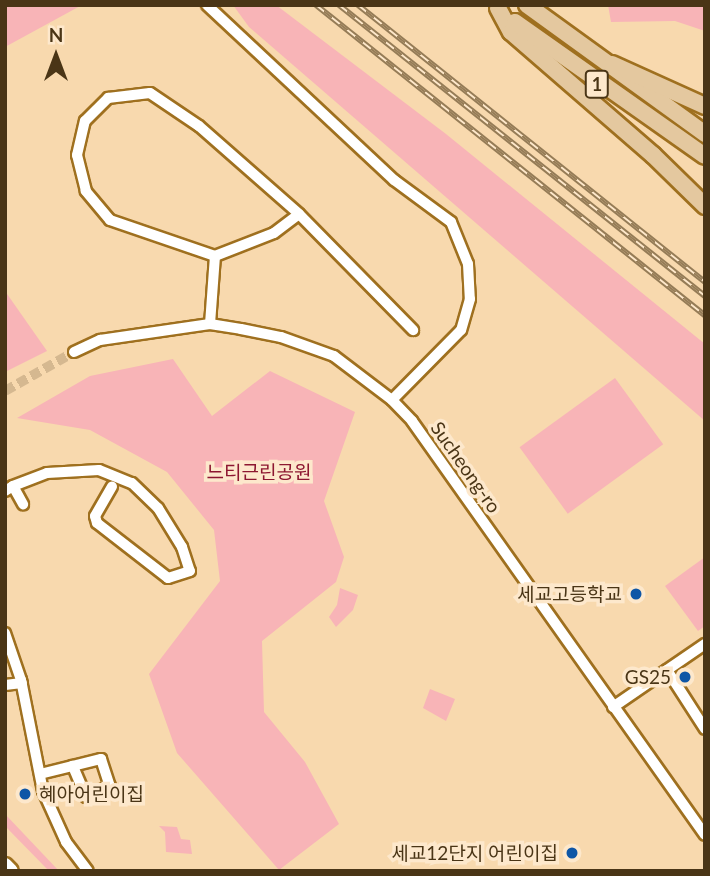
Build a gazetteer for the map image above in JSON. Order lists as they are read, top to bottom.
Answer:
{
  "streets": {
    "main road": ["1"],
    "street": ["Sucheong-ro"]
  },
  "parks": ["느티근린공원"],
  "places": [
    "세교고등학교",
    "GS25",
    "혜아어린이집",
    "세교12단지 어린이집"
  ],
  "north": "top"
}
